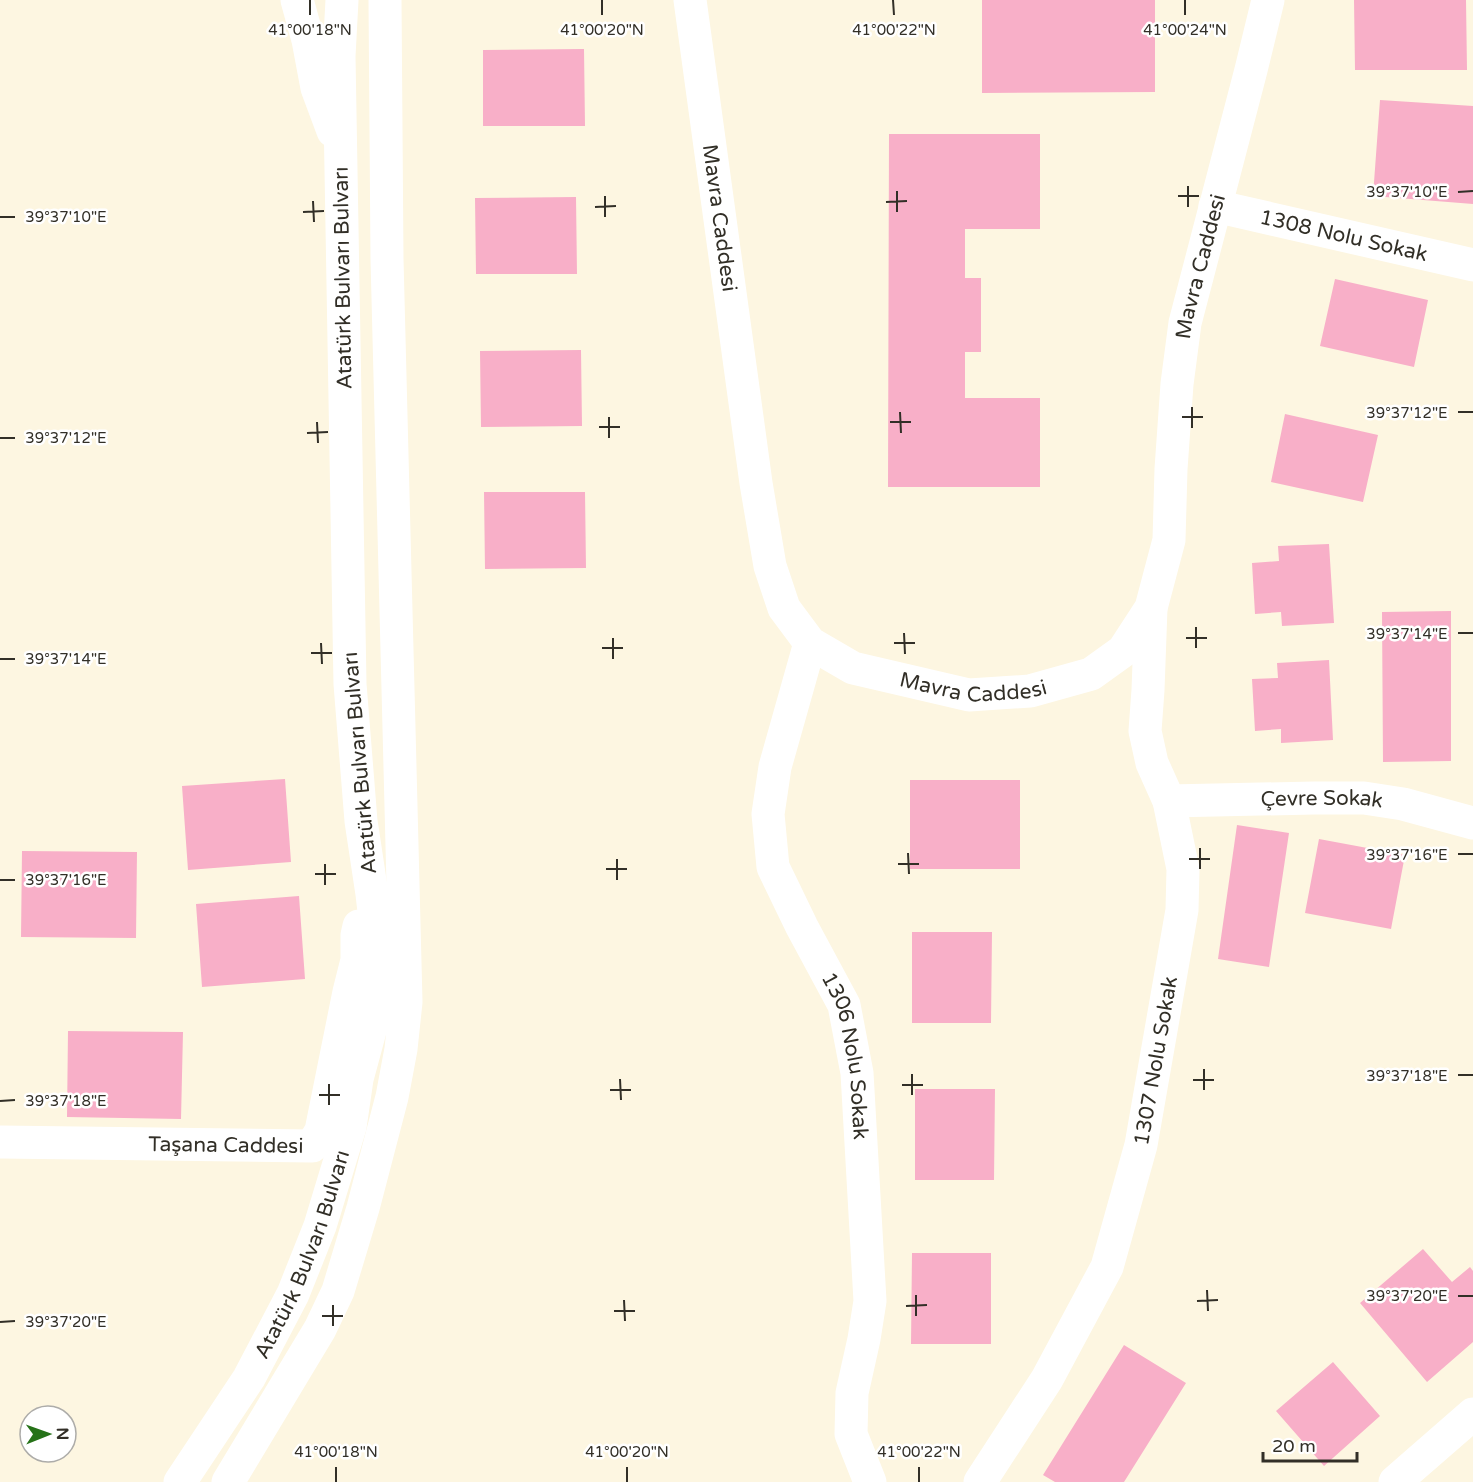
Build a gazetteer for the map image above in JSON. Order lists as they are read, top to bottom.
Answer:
{
  "streets": {
    "street": [
      "Mavra Caddesi",
      "1308 Nolu Sokak",
      "Atatürk Bulvarı Bulvarı",
      "Çevre Sokak",
      "1306 Nolu Sokak",
      "1307 Nolu Sokak",
      "Taşana Caddesi"
    ]
  },
  "crossings": [
    ["Mavra Caddesi", "1308 Nolu Sokak"],
    ["Mavra Caddesi", "1306 Nolu Sokak"],
    ["Mavra Caddesi", "1307 Nolu Sokak"],
    ["Atatürk Bulvarı Bulvarı", "Taşana Caddesi"],
    ["Çevre Sokak", "1307 Nolu Sokak"]
  ],
  "scale_bar": "20 m",
  "north": "right",
  "coordinates": [
    "41°00'18\"N",
    "41°00'20\"N",
    "41°00'22\"N",
    "41°00'24\"N",
    "39°37'10\"E",
    "39°37'12\"E",
    "39°37'14\"E",
    "39°37'16\"E",
    "39°37'18\"E",
    "39°37'20\"E"
  ]
}
